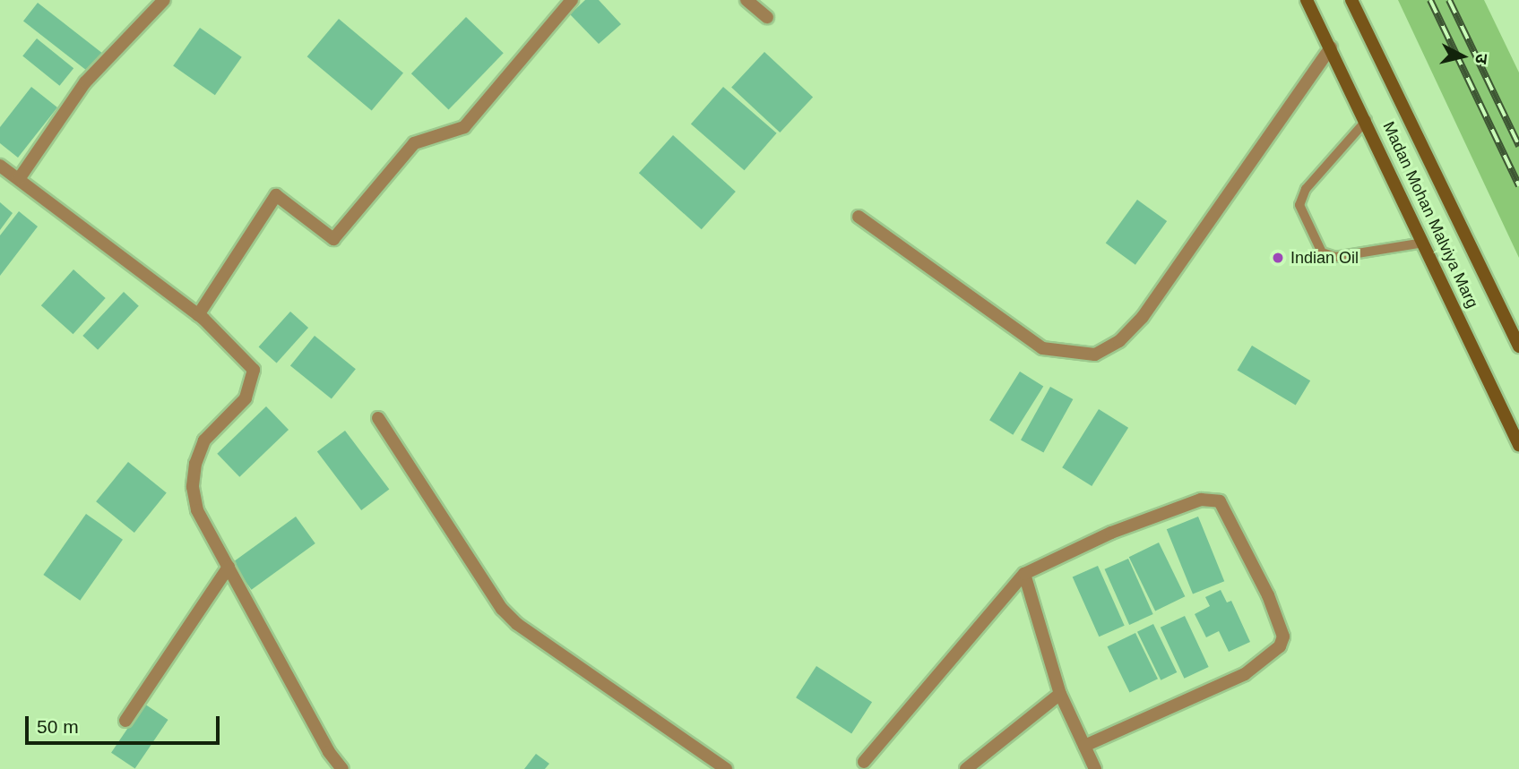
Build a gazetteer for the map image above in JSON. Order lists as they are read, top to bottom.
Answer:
{
  "streets": {
    "main road": ["Madan Mohan Malviya Marg"]
  },
  "places": ["Indian Oil"],
  "scale_bar": "50 m",
  "north": "right"
}
